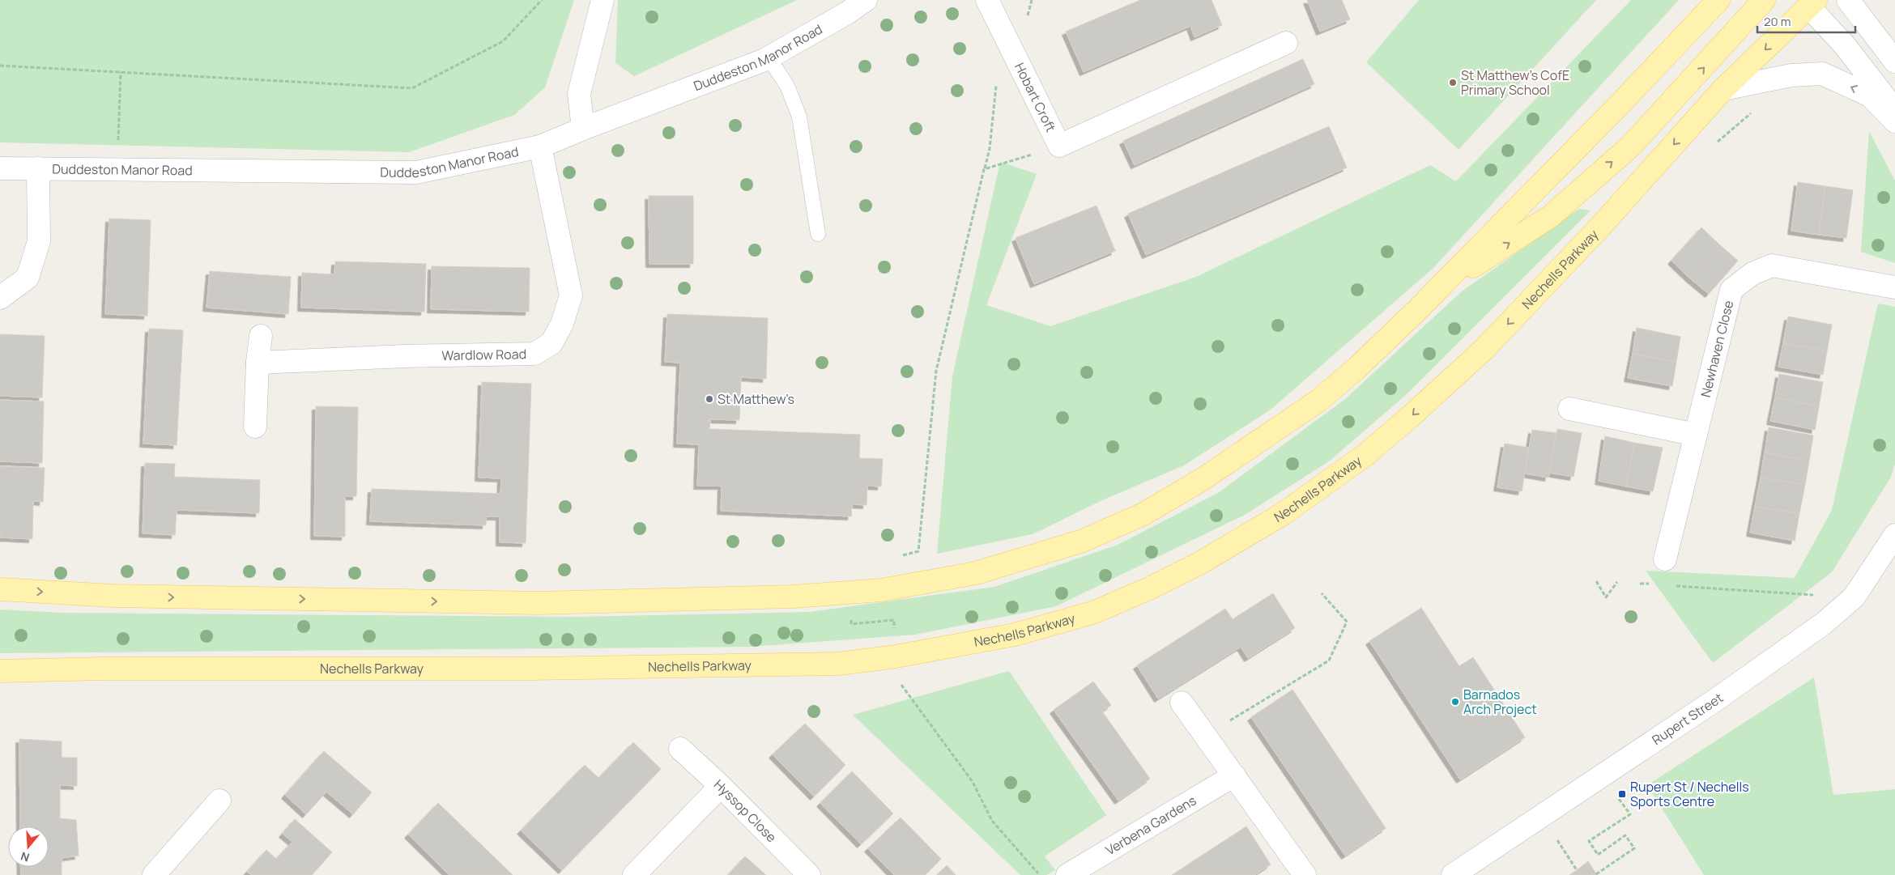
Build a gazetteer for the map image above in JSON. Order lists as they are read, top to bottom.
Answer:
{
  "streets": {
    "main road": ["Nechells Parkway"],
    "street": [
      "Duddeston Manor Road",
      "Hobart Croft",
      "Newhaven Close",
      "Wardlow Road",
      "Rupert Street",
      "Hyssop Close",
      "Verbena Gardens"
    ]
  },
  "crossings": [
    ["Duddeston Manor Road", "Wardlow Road"]
  ],
  "places": {
    "other": ["St Matthew's CofE Primary School", "St Matthew's", "Barnados Arch Project"],
    "transit": ["Rupert St / Nechells Sports Centre"]
  },
  "scale_bar": "20 m",
  "north": "bottom"
}
